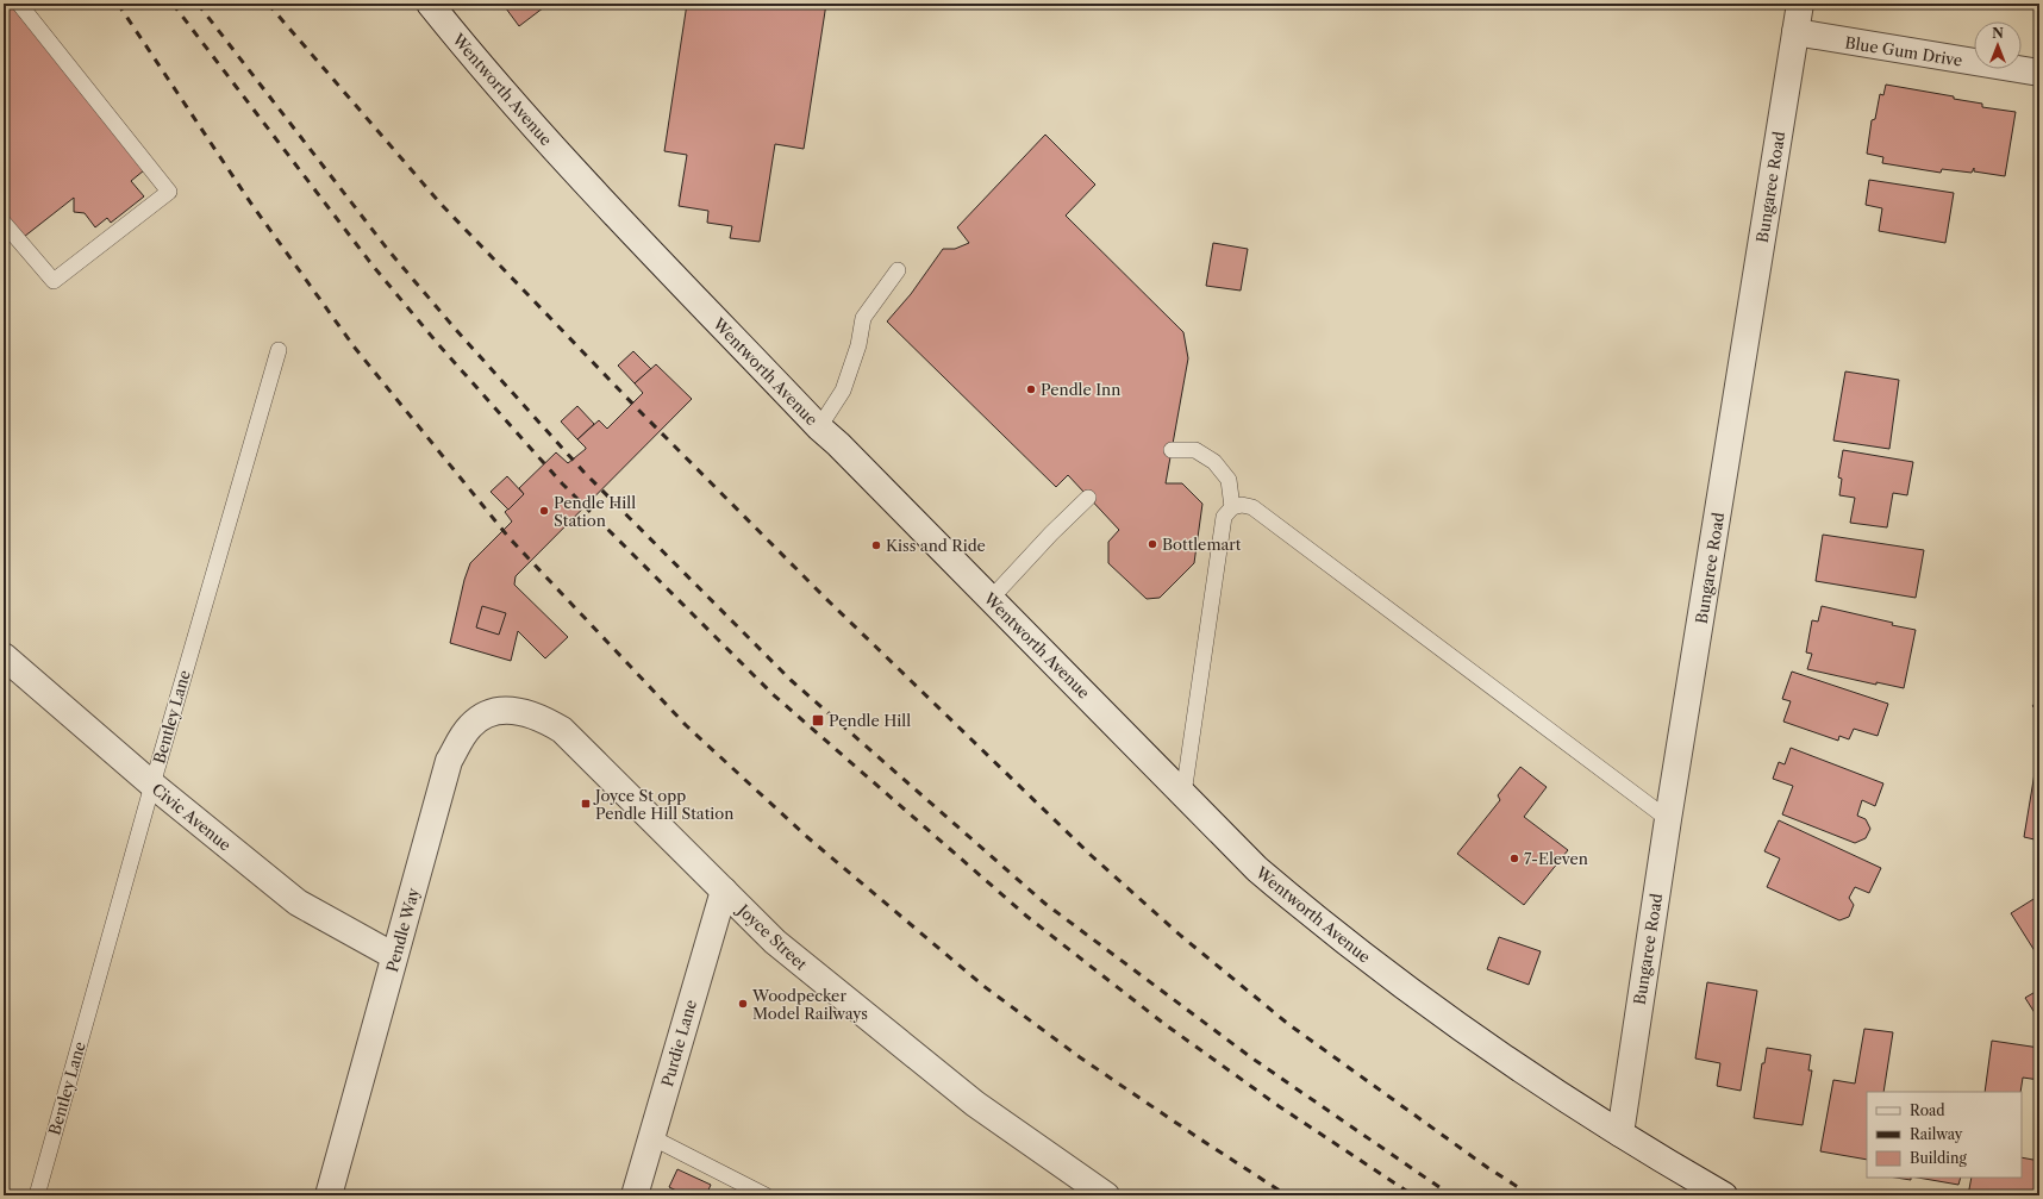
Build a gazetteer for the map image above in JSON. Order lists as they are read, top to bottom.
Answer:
{
  "streets": {
    "street": [
      "Blue Gum Drive",
      "Wentworth Avenue",
      "Bungaree Road",
      "Civic Avenue",
      "Pendle Way",
      "Joyce Street",
      "Purdie Lane"
    ],
    "lane": ["Bentley Lane"]
  },
  "crossings": [
    ["Blue Gum Drive", "Bungaree Road"],
    ["Wentworth Avenue", "Bungaree Road"],
    ["Bentley Lane", "Civic Avenue"],
    ["Civic Avenue", "Pendle Way"],
    ["Pendle Way", "Joyce Street"],
    ["Joyce Street", "Purdie Lane"]
  ],
  "places": {
    "other": [
      "Pendle Inn",
      "Pendle Hill Station",
      "Bottlemart",
      "Kiss and Ride",
      "7-Eleven",
      "Woodpecker Model Railways"
    ],
    "transit": ["Pendle Hill", "Joyce St opp Pendle Hill Station"]
  },
  "legend": ["Road", "Railway", "Building"],
  "north": "top"
}
